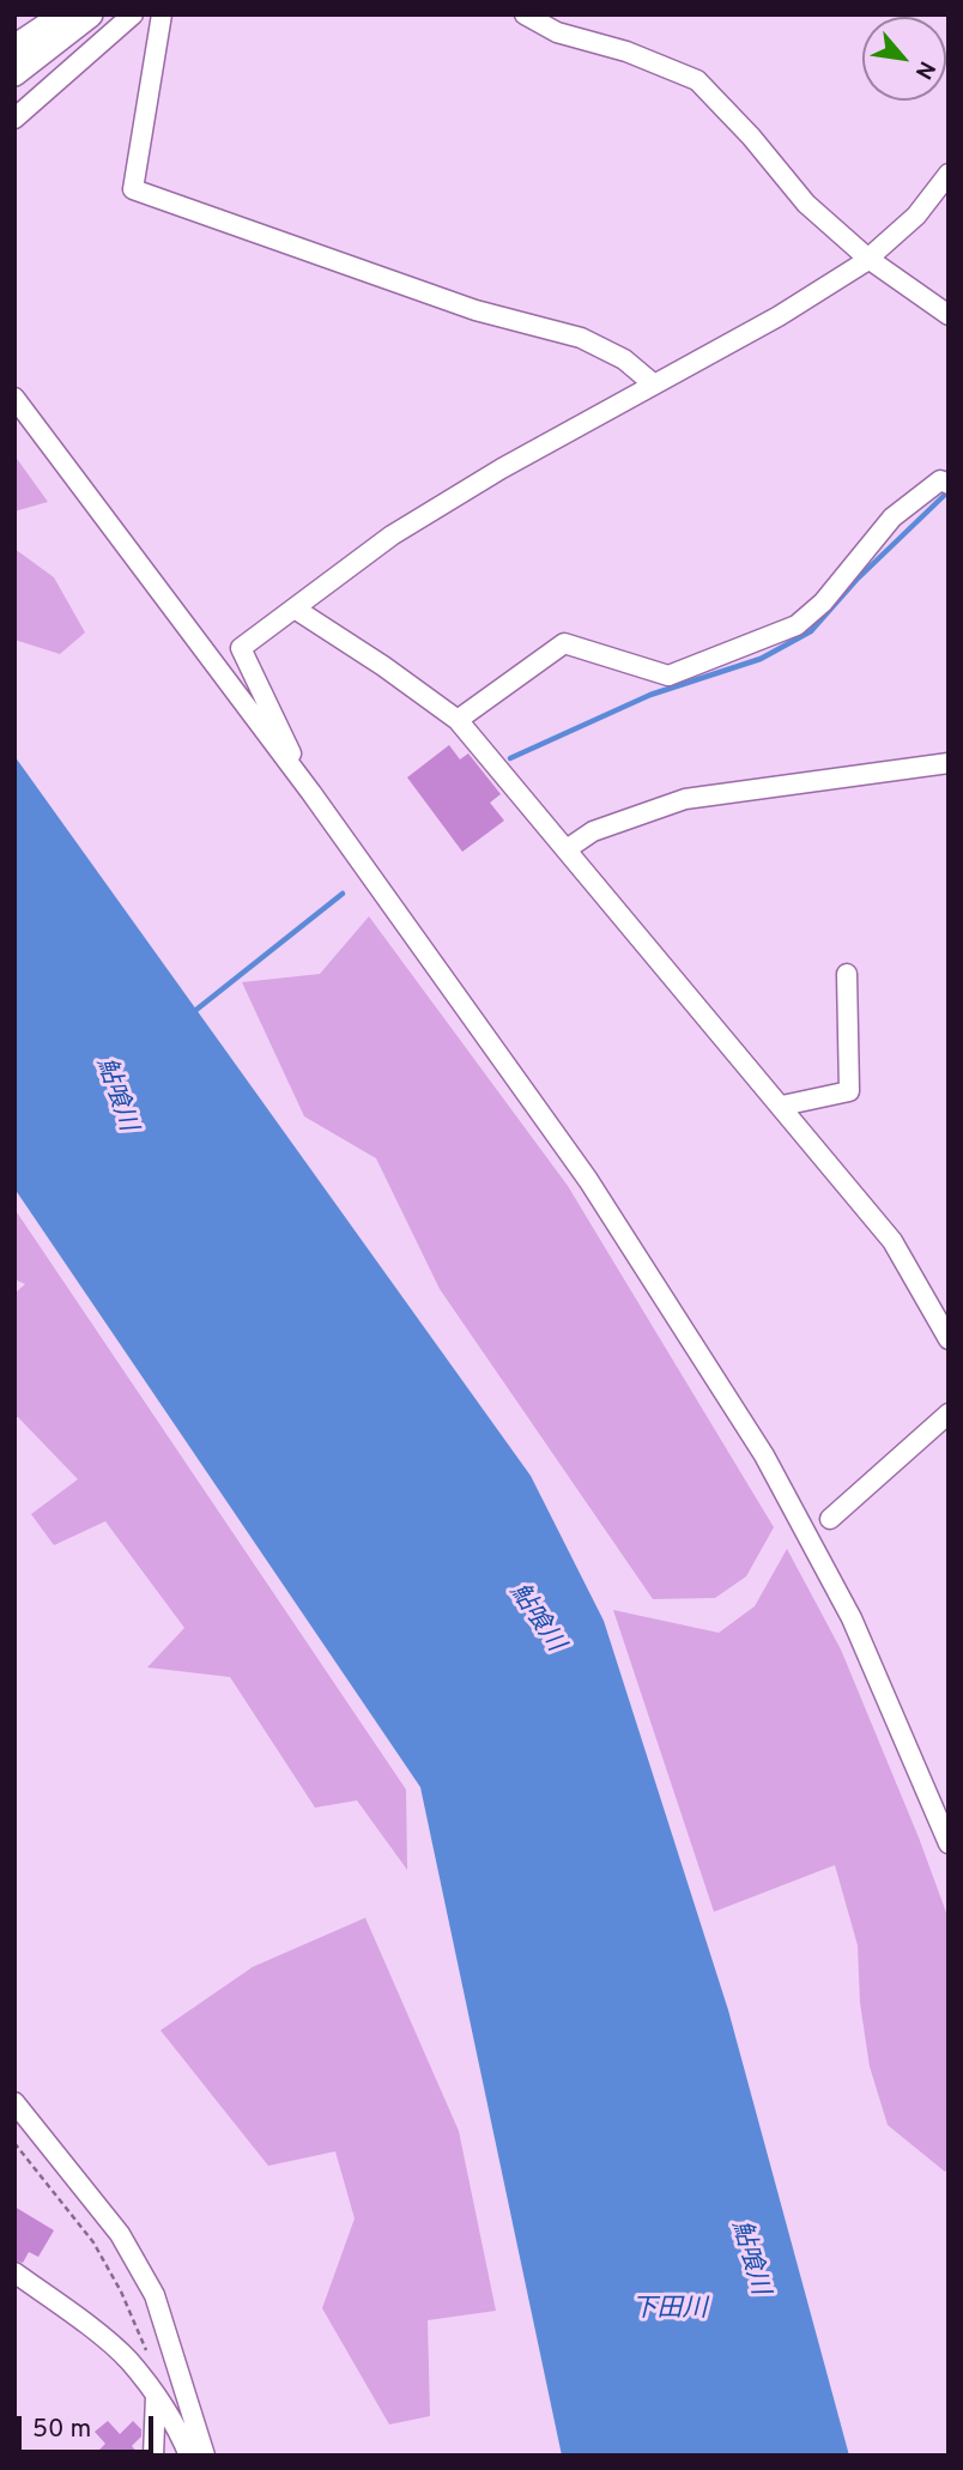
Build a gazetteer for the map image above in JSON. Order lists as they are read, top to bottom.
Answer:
{
  "water": ["鮎喰川", "下田川"],
  "scale_bar": "50 m",
  "north": "bottom right"
}
